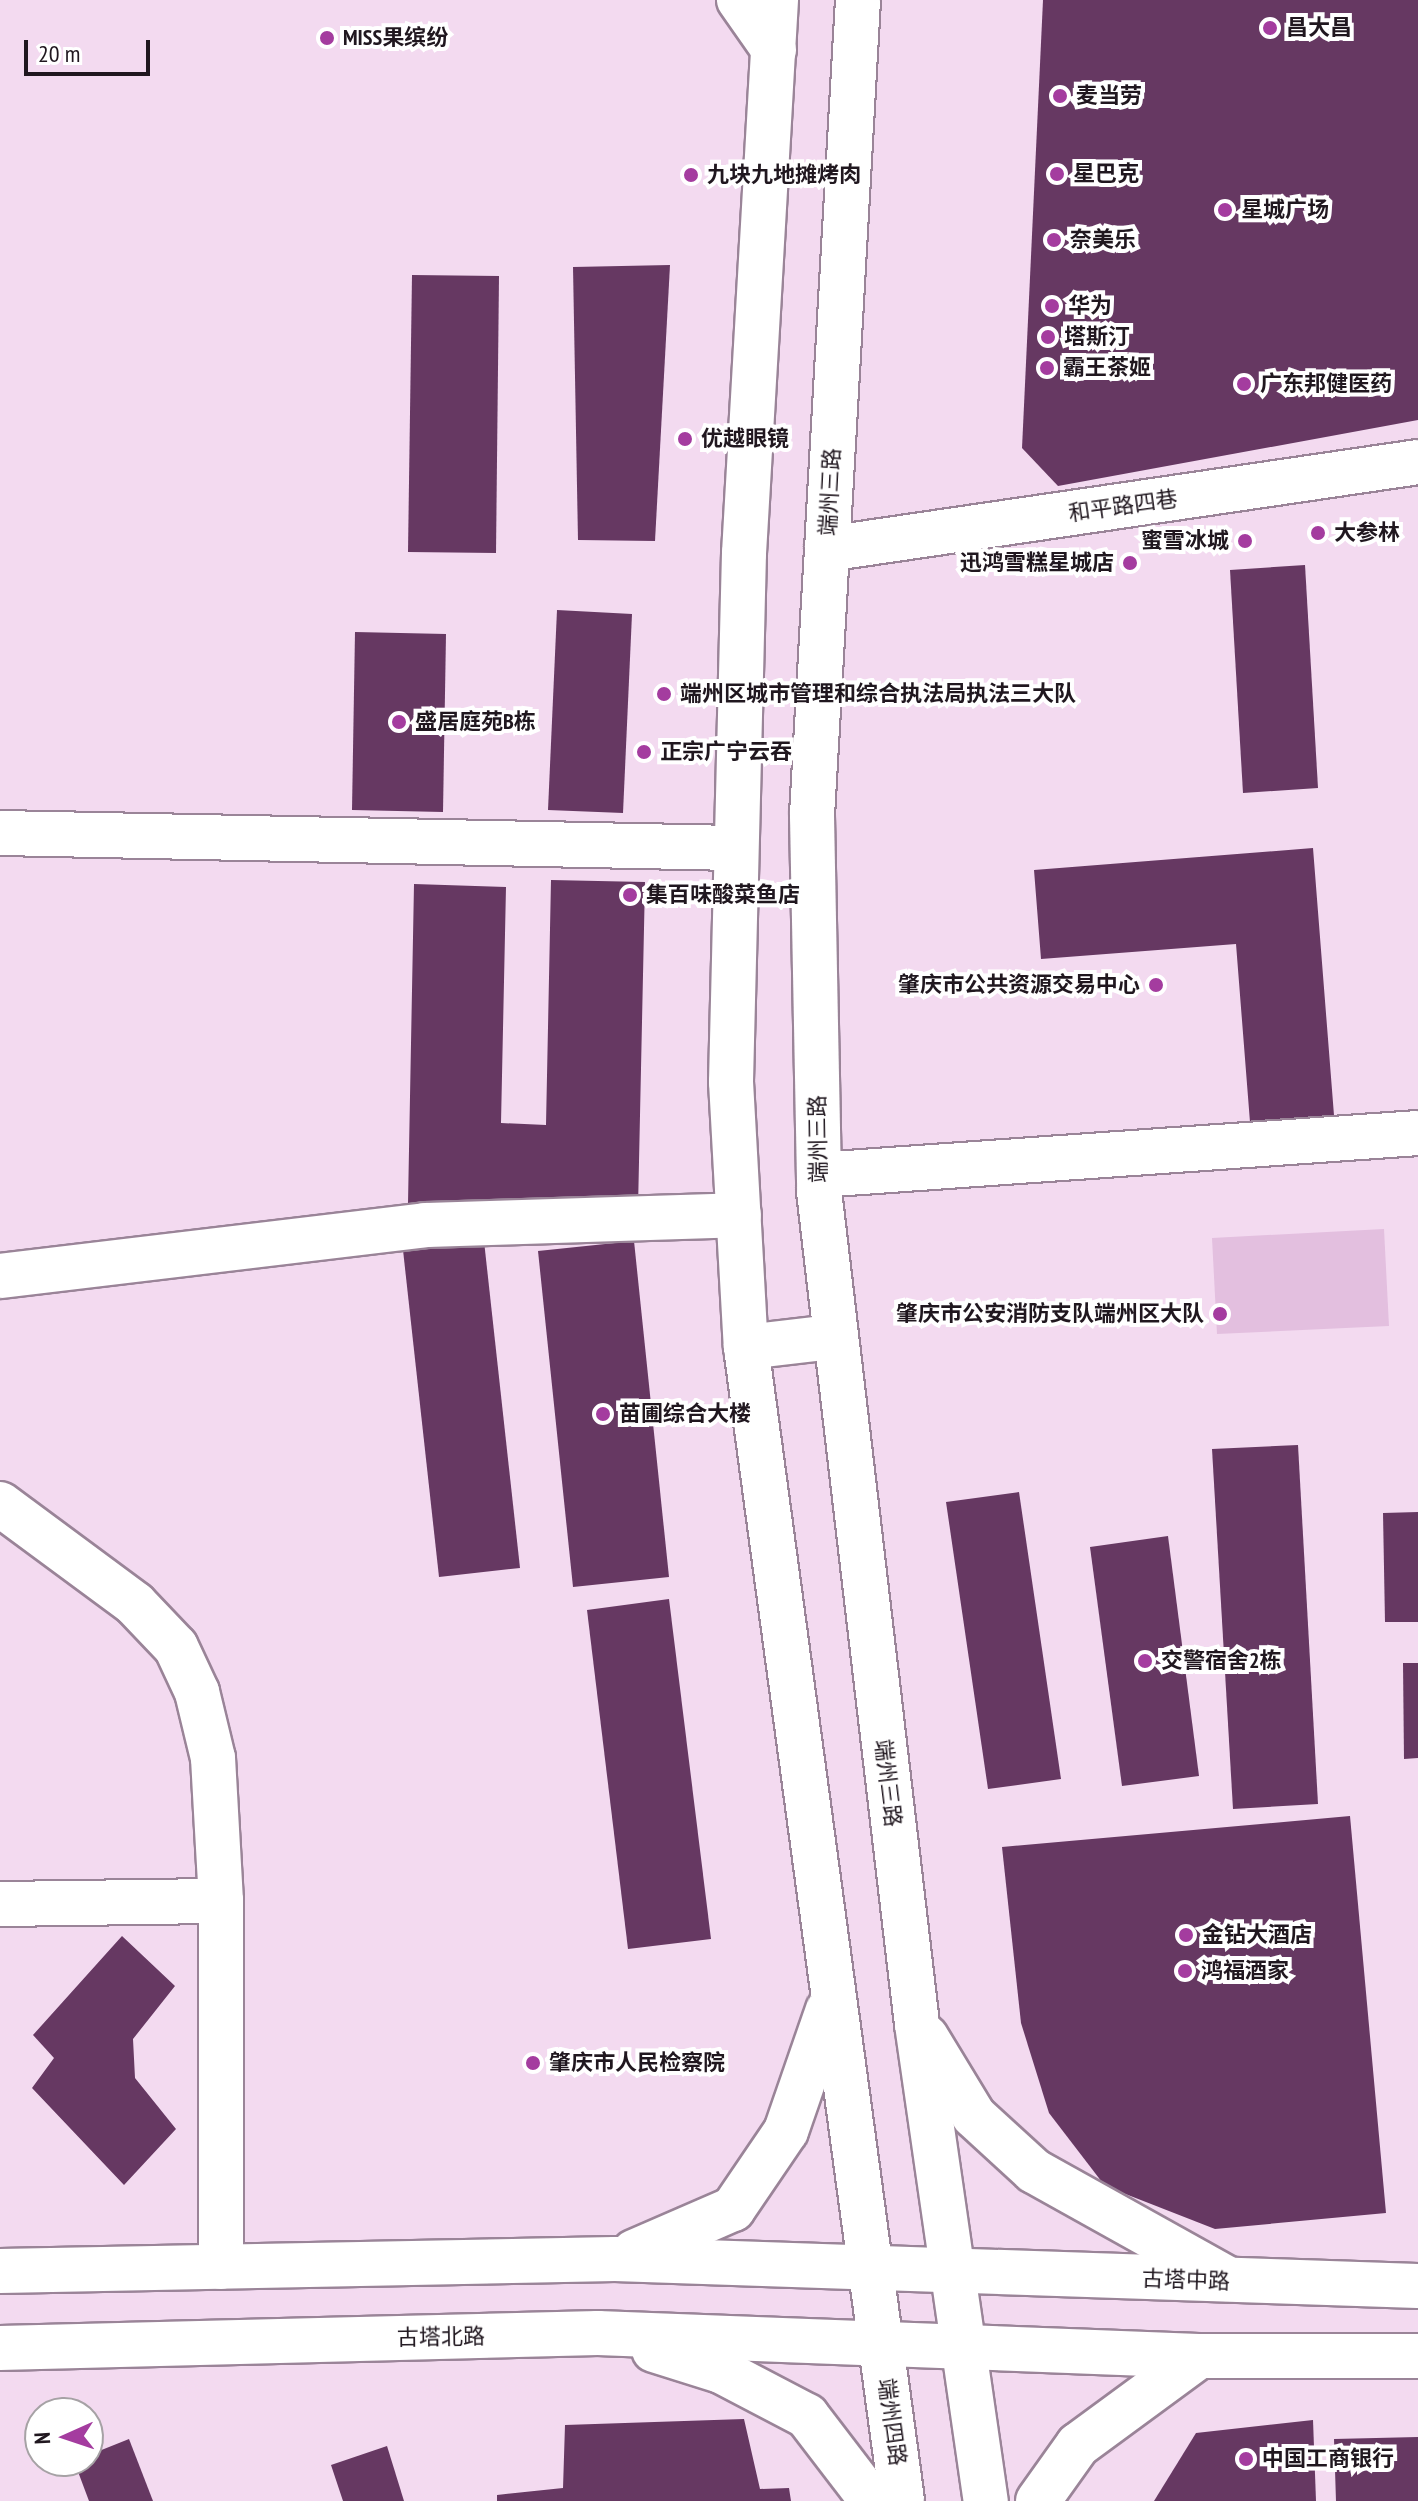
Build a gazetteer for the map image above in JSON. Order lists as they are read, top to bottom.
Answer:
{
  "streets": {
    "main road": [
      "端州三路",
      "和平路四巷",
      "古塔中路",
      "古塔北路",
      "端州四路"
    ]
  },
  "crossings": [
    ["端州三路", "和平路四巷"],
    ["端州三路", "古塔中路"],
    ["端州三路", "古塔北路"],
    ["古塔中路", "端州四路"],
    ["古塔北路", "端州四路"]
  ],
  "places": [
    "昌大昌",
    "MISS果缤纷",
    "麦当劳",
    "星巴克",
    "九块九地摊烤肉",
    "星城广场",
    "奈美乐",
    "华为",
    "塔斯汀",
    "霸王茶姬",
    "广东邦健医药",
    "优越眼镜",
    "大参林",
    "蜜雪冰城",
    "迅鸿雪糕星城店",
    "端州区城市管理和综合执法局执法三大队",
    "盛居庭苑B栋",
    "正宗广宁云吞",
    "集百味酸菜鱼店",
    "肇庆市公共资源交易中心",
    "肇庆市公安消防支队端州区大队",
    "苗圃综合大楼",
    "交警宿舍2栋",
    "金钻大酒店",
    "鸿福酒家",
    "肇庆市人民检察院",
    "中国工商银行"
  ],
  "scale_bar": "20 m",
  "north": "left"
}
